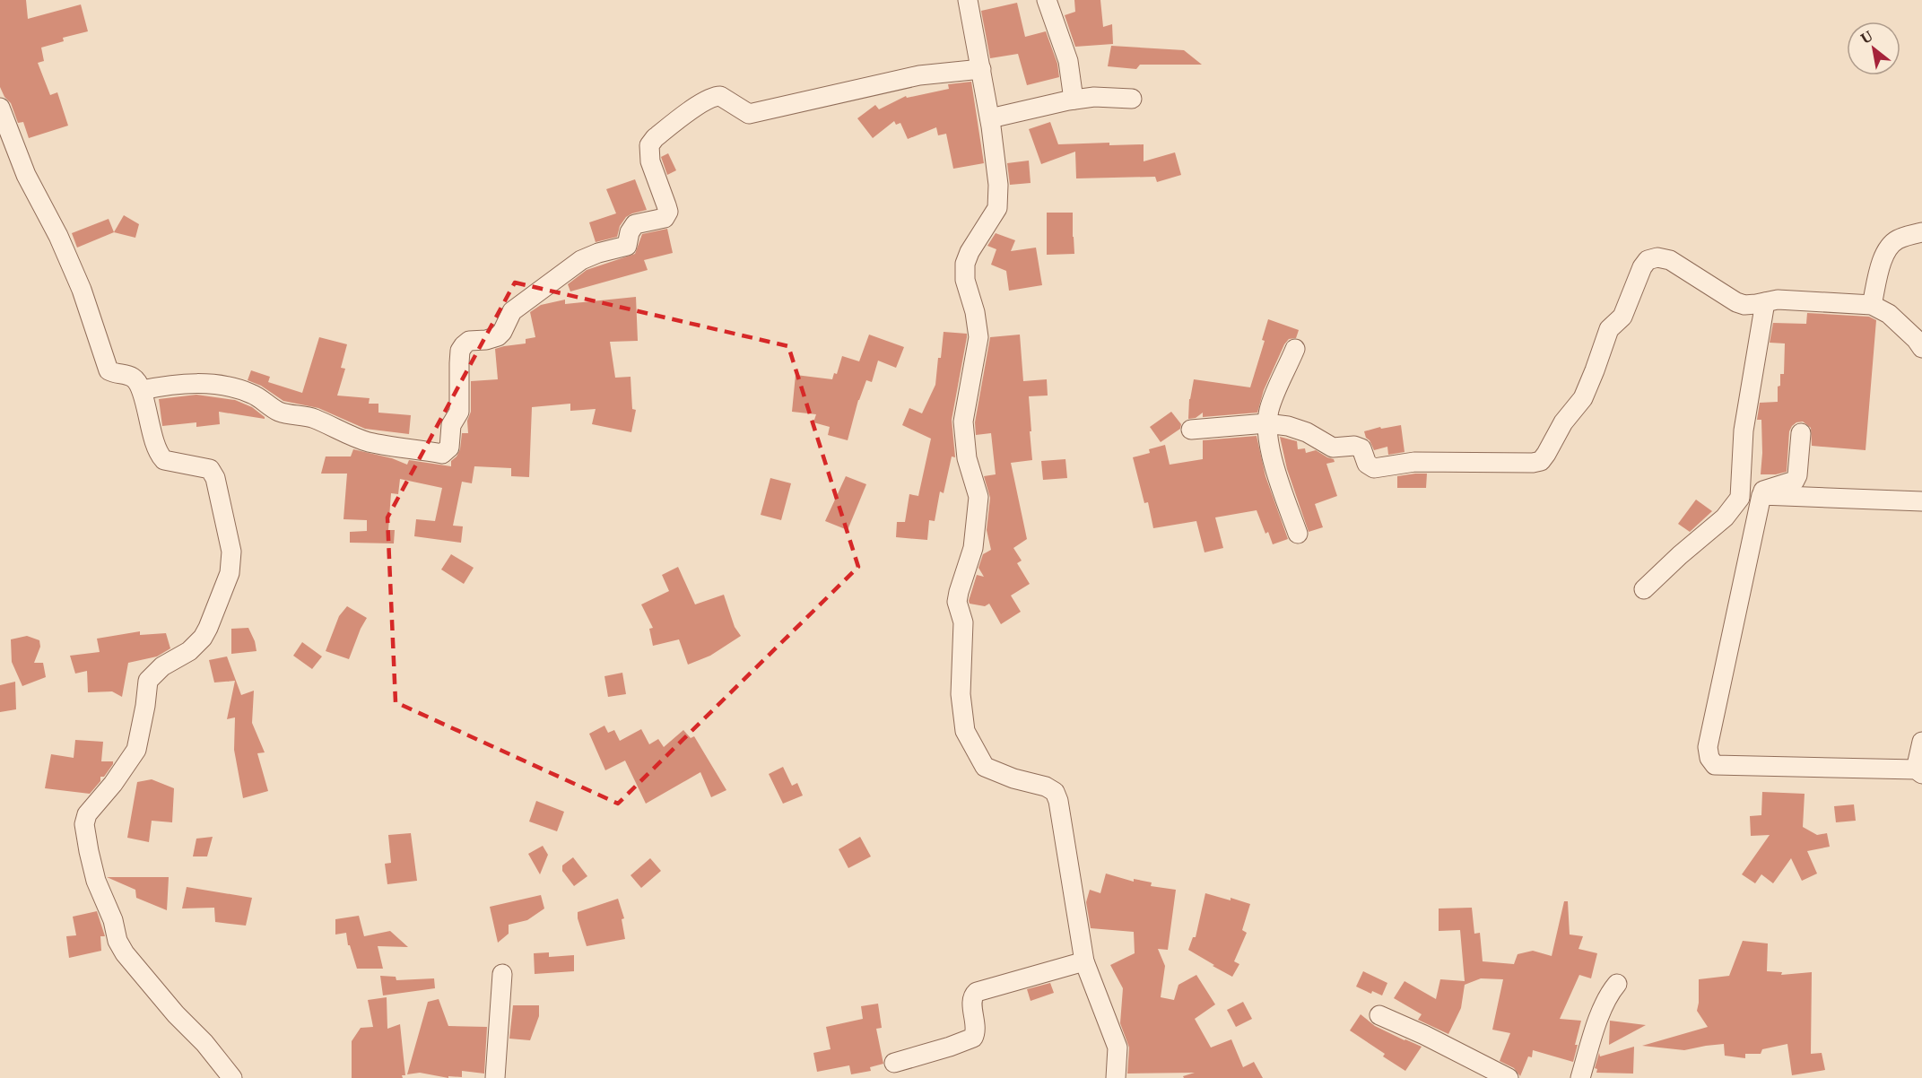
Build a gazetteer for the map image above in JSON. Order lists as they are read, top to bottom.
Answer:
{
  "north": "top left"
}
